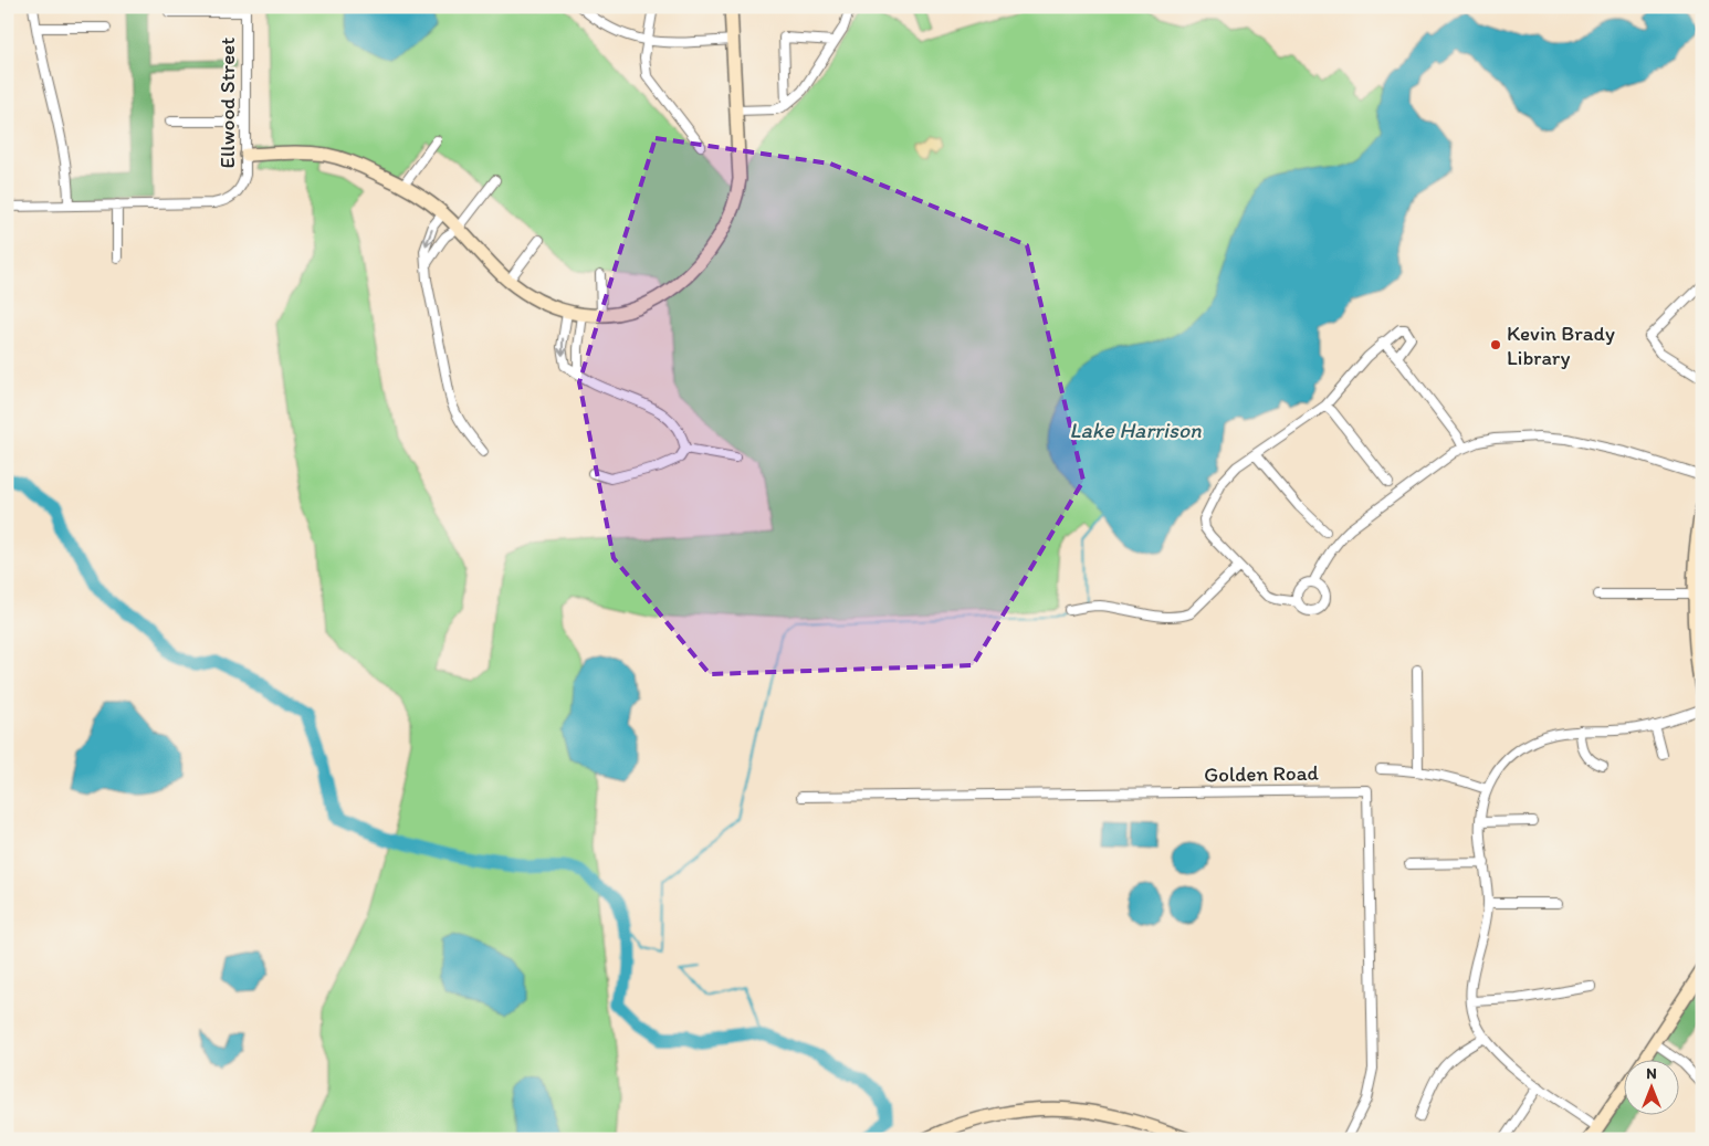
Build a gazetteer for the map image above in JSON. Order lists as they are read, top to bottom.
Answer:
{
  "streets": {
    "street": ["Ellwood Street", "Golden Road"]
  },
  "water": ["Lake Harrison"],
  "places": ["Kevin Brady Library"],
  "north": "top"
}
